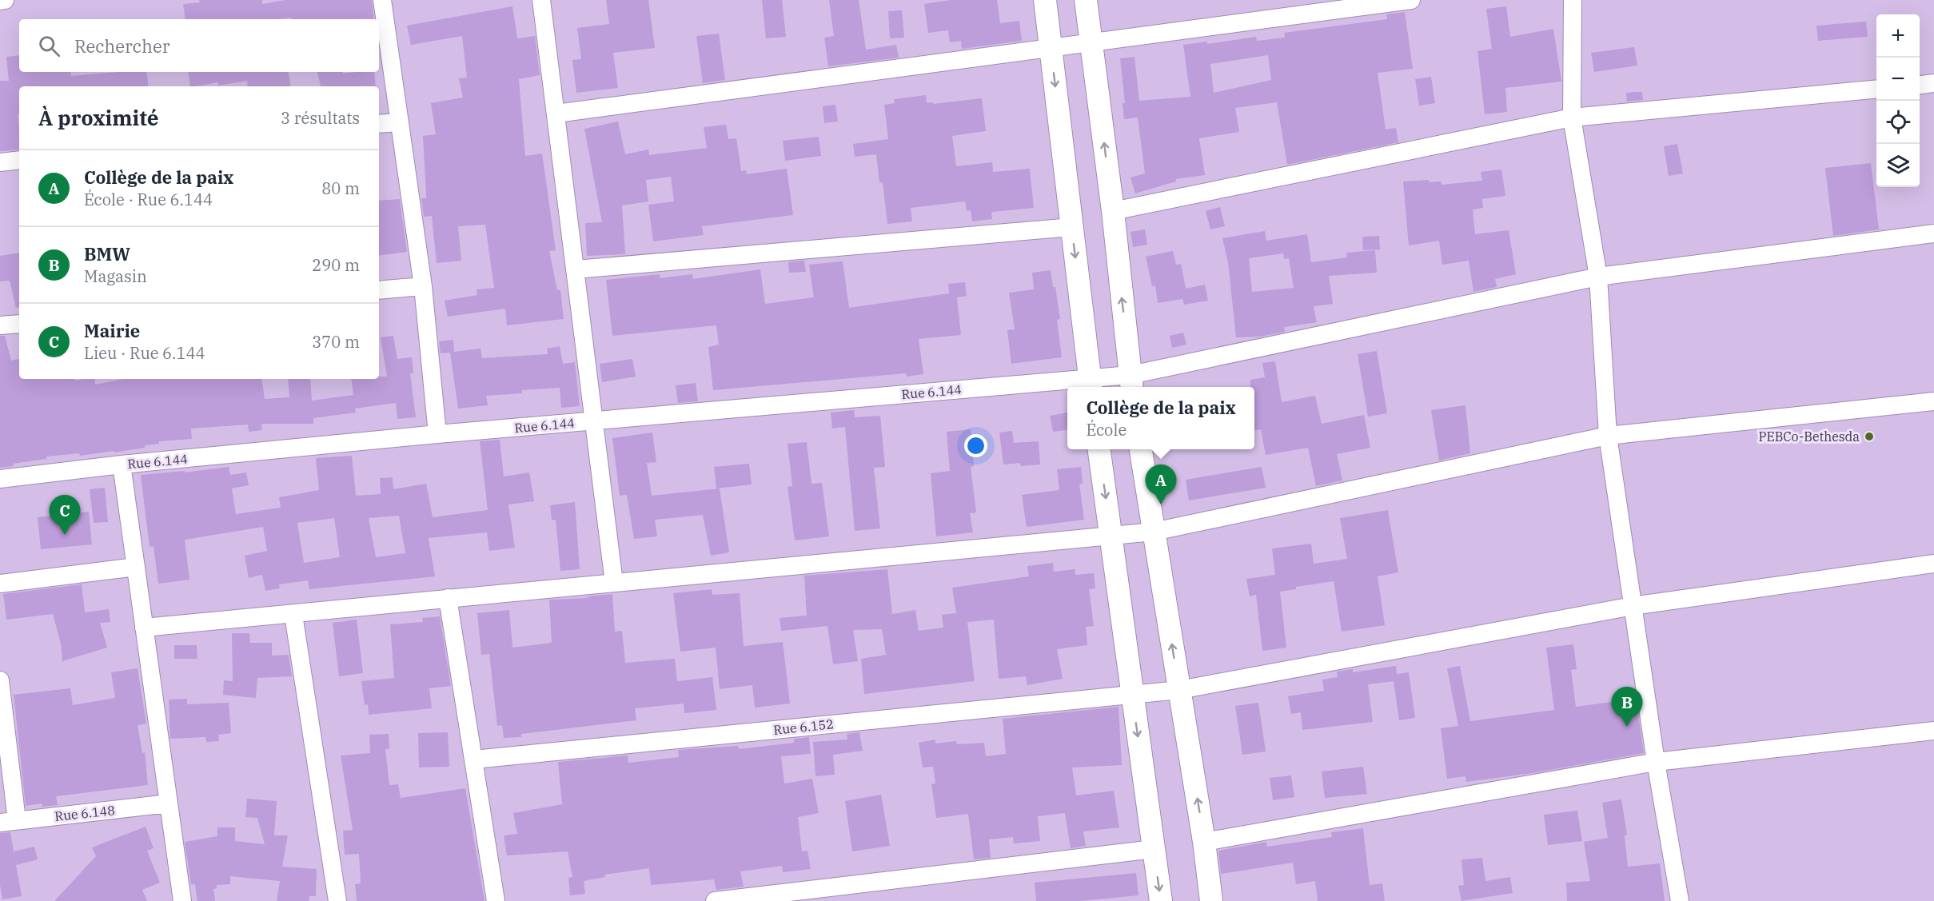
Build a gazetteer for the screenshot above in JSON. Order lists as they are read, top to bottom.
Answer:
{
  "streets": {
    "street": ["Rue 6.144", "Rue 6.152", "Rue 6.148"]
  },
  "places": ["PEBCo-Bethesda"],
  "page": {
    "map_buttons": ["+", "−"],
    "search": "Rechercher",
    "heading": ["À proximité", "3 résultats"],
    "list": [
      {
        "mark": "A",
        "name": "Collège de la paix",
        "note": "École · Rue 6.144",
        "value": "80 m"
      },
      {
        "mark": "B",
        "name": "BMW",
        "note": "Magasin",
        "value": "290 m"
      },
      {
        "mark": "C",
        "name": "Mairie",
        "note": "Lieu · Rue 6.144",
        "value": "370 m"
      }
    ],
    "popup": ["Collège de la paix", "École"],
    "pins": ["A", "C", "B"]
  }
}
